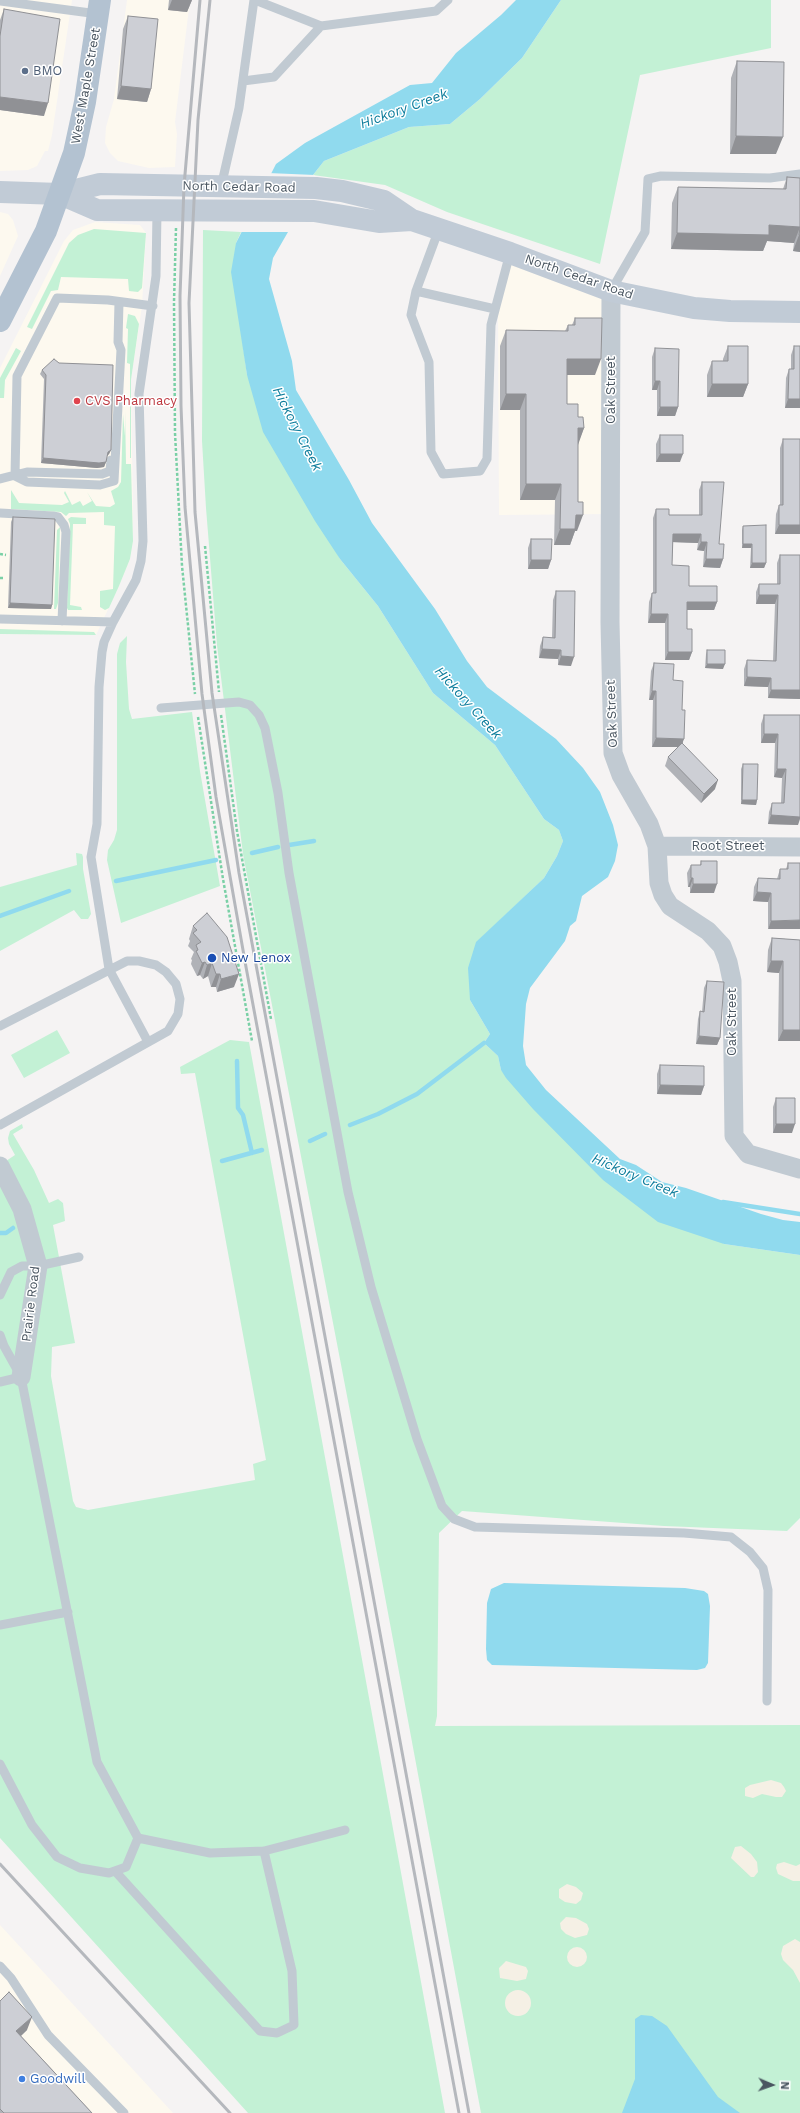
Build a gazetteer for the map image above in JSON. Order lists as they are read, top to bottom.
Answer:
{
  "streets": {
    "main road": ["West Maple Street"],
    "street": [
      "North Cedar Road",
      "Oak Street",
      "Root Street",
      "Prairie Road"
    ]
  },
  "crossings": [
    ["West Maple Street", "North Cedar Road"],
    ["North Cedar Road", "Oak Street"],
    ["Oak Street", "Root Street"]
  ],
  "water": ["Hickory Creek"],
  "places": [
    "BMO",
    "CVS Pharmacy",
    "New Lenox",
    "Goodwill"
  ],
  "north": "right"
}
